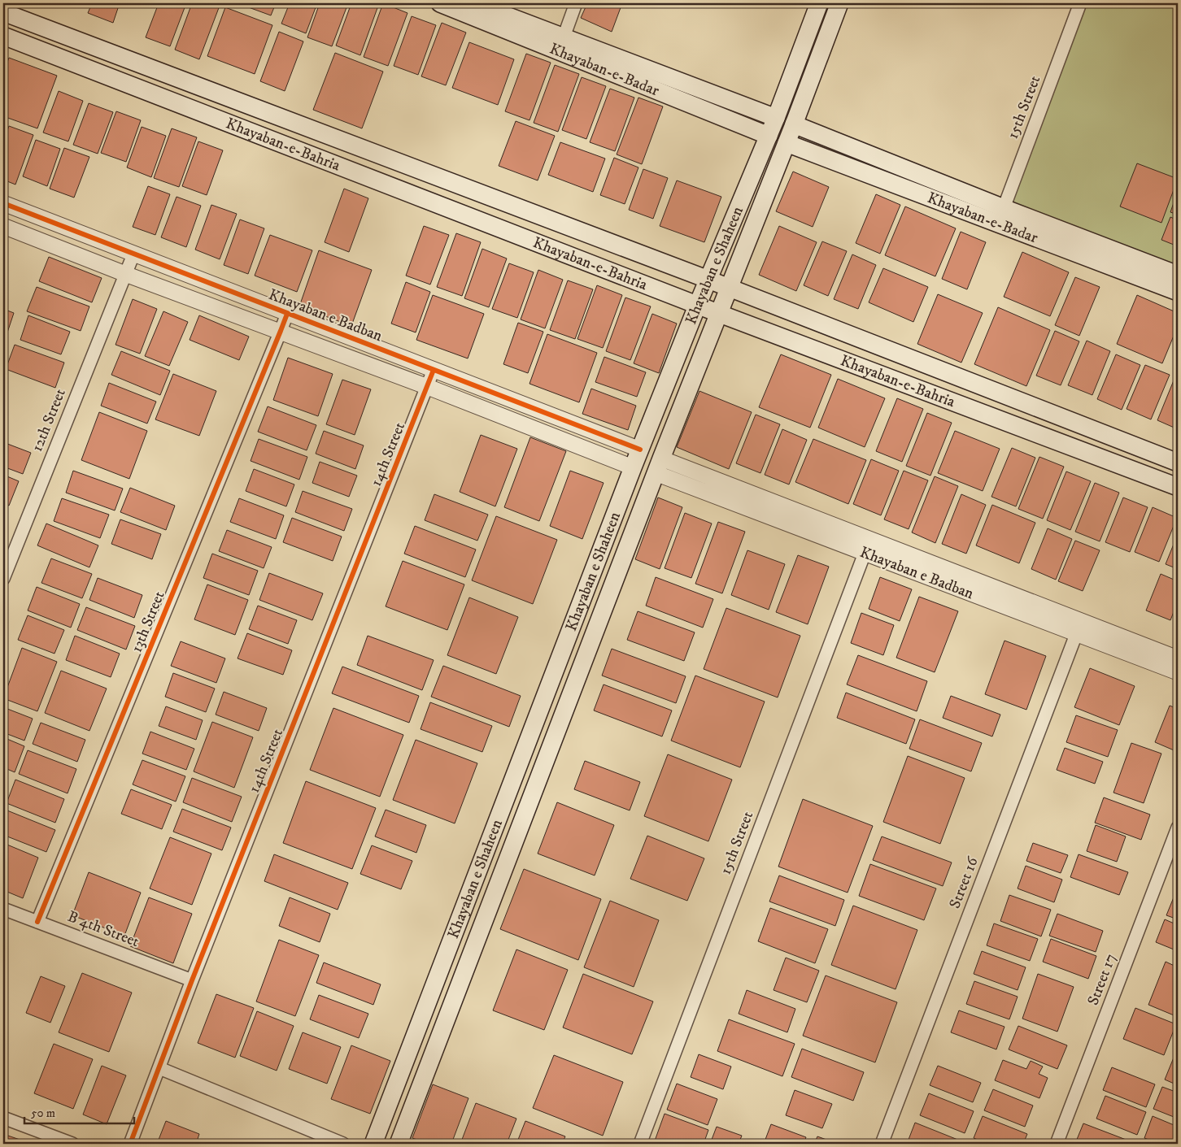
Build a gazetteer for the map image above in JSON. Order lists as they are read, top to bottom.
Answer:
{
  "streets": {
    "main road": ["Khayaban-e-Badar", "Khayaban-e-Bahria", "Khayaban e Shaheen"],
    "street": [
      "15th Street",
      "Khayaban e Badban",
      "12th Street",
      "14th Street",
      "13th Street",
      "Street 16",
      "B 4th Street",
      "Street 17"
    ]
  },
  "crossings": [
    ["Khayaban-e-Badar", "15th Street"],
    ["Khayaban-e-Badar", "Khayaban e Shaheen"],
    ["15th Street", "Khayaban e Badban"],
    ["Khayaban-e-Bahria", "Khayaban e Shaheen"],
    ["Khayaban e Shaheen", "Khayaban e Badban"],
    ["Khayaban e Badban", "12th Street"],
    ["Khayaban e Badban", "14th Street"],
    ["Khayaban e Badban", "13th Street"],
    ["Khayaban e Badban", "Street 16"],
    ["14th Street", "B 4th Street"],
    ["13th Street", "B 4th Street"]
  ],
  "scale_bar": "50 m"
}
